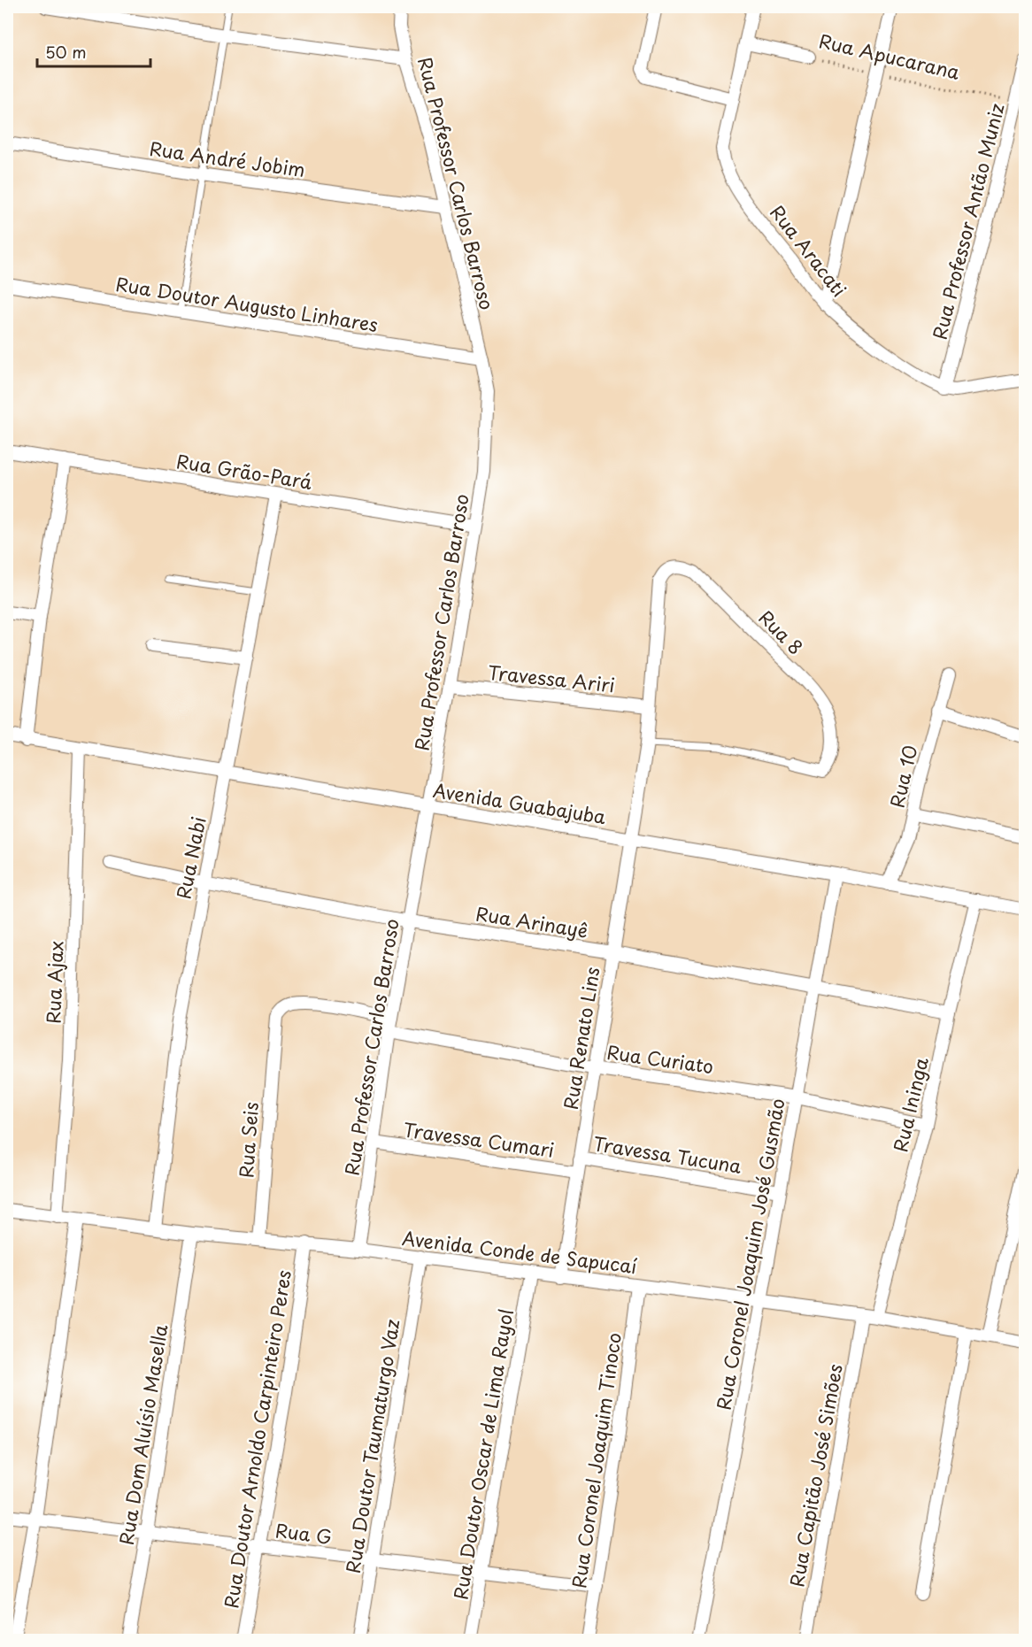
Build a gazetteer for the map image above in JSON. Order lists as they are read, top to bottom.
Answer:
{
  "streets": {
    "street": [
      "Rua Apucarana",
      "Rua André Jobim",
      "Rua Professor Carlos Barroso",
      "Rua Professor Antão Muniz",
      "Rua Aracati",
      "Rua Doutor Augusto Linhares",
      "Rua Grão-Pará",
      "Rua 8",
      "Travessa Ariri",
      "Rua 10",
      "Avenida Guabajuba",
      "Rua Nabi",
      "Rua Arinayê",
      "Rua Ajax",
      "Rua Renato Lins",
      "Rua Curiato",
      "Rua Ininga",
      "Travessa Cumari",
      "Rua Seis",
      "Travessa Tucuna",
      "Avenida Conde de Sapucaí",
      "Rua Coronel Joaquim José Gusmão",
      "Rua Dom Aluísio Masella",
      "Rua Doutor Arnoldo Carpinteiro Peres",
      "Rua Doutor Taumaturgo Vaz",
      "Rua Doutor Oscar de Lima Rayol",
      "Rua Coronel Joaquim Tinoco",
      "Rua Capitão José Simões",
      "Rua G"
    ]
  },
  "crossings": [
    ["Rua Apucarana", "Rua Professor Antão Muniz"],
    ["Rua Apucarana", "Rua Aracati"],
    ["Rua André Jobim", "Rua Professor Carlos Barroso"],
    ["Rua Professor Carlos Barroso", "Rua Doutor Augusto Linhares"],
    ["Rua Professor Carlos Barroso", "Rua Grão-Pará"],
    ["Rua Professor Carlos Barroso", "Travessa Ariri"],
    ["Rua Professor Carlos Barroso", "Avenida Guabajuba"],
    ["Rua Professor Carlos Barroso", "Rua Arinayê"],
    ["Rua Professor Carlos Barroso", "Rua Curiato"],
    ["Rua Professor Carlos Barroso", "Travessa Cumari"],
    ["Rua Professor Carlos Barroso", "Rua Seis"],
    ["Rua Professor Carlos Barroso", "Avenida Conde de Sapucaí"],
    ["Rua Professor Antão Muniz", "Rua Aracati"],
    ["Rua Grão-Pará", "Rua Nabi"],
    ["Rua 8", "Rua Renato Lins"],
    ["Travessa Ariri", "Rua Renato Lins"],
    ["Rua 10", "Avenida Guabajuba"],
    ["Avenida Guabajuba", "Rua Nabi"],
    ["Avenida Guabajuba", "Rua Ajax"],
    ["Avenida Guabajuba", "Rua Renato Lins"],
    ["Avenida Guabajuba", "Rua Ininga"],
    ["Avenida Guabajuba", "Rua Coronel Joaquim José Gusmão"],
    ["Rua Nabi", "Rua Arinayê"],
    ["Rua Nabi", "Avenida Conde de Sapucaí"],
    ["Rua Arinayê", "Rua Renato Lins"],
    ["Rua Arinayê", "Rua Ininga"],
    ["Rua Arinayê", "Rua Coronel Joaquim José Gusmão"],
    ["Rua Ajax", "Avenida Conde de Sapucaí"],
    ["Rua Renato Lins", "Rua Curiato"],
    ["Rua Renato Lins", "Travessa Cumari"],
    ["Rua Renato Lins", "Travessa Tucuna"],
    ["Rua Renato Lins", "Avenida Conde de Sapucaí"],
    ["Rua Curiato", "Rua Ininga"],
    ["Rua Curiato", "Rua Coronel Joaquim José Gusmão"],
    ["Rua Ininga", "Avenida Conde de Sapucaí"],
    ["Rua Seis", "Avenida Conde de Sapucaí"],
    ["Travessa Tucuna", "Rua Coronel Joaquim José Gusmão"],
    ["Avenida Conde de Sapucaí", "Rua Coronel Joaquim José Gusmão"],
    ["Avenida Conde de Sapucaí", "Rua Dom Aluísio Masella"],
    ["Avenida Conde de Sapucaí", "Rua Doutor Arnoldo Carpinteiro Peres"],
    ["Avenida Conde de Sapucaí", "Rua Doutor Taumaturgo Vaz"],
    ["Avenida Conde de Sapucaí", "Rua Doutor Oscar de Lima Rayol"],
    ["Avenida Conde de Sapucaí", "Rua Coronel Joaquim Tinoco"],
    ["Avenida Conde de Sapucaí", "Rua Capitão José Simões"],
    ["Rua Dom Aluísio Masella", "Rua G"],
    ["Rua Doutor Arnoldo Carpinteiro Peres", "Rua G"],
    ["Rua Doutor Taumaturgo Vaz", "Rua G"],
    ["Rua Doutor Oscar de Lima Rayol", "Rua G"],
    ["Rua Coronel Joaquim Tinoco", "Rua G"]
  ],
  "scale_bar": "50 m"
}
